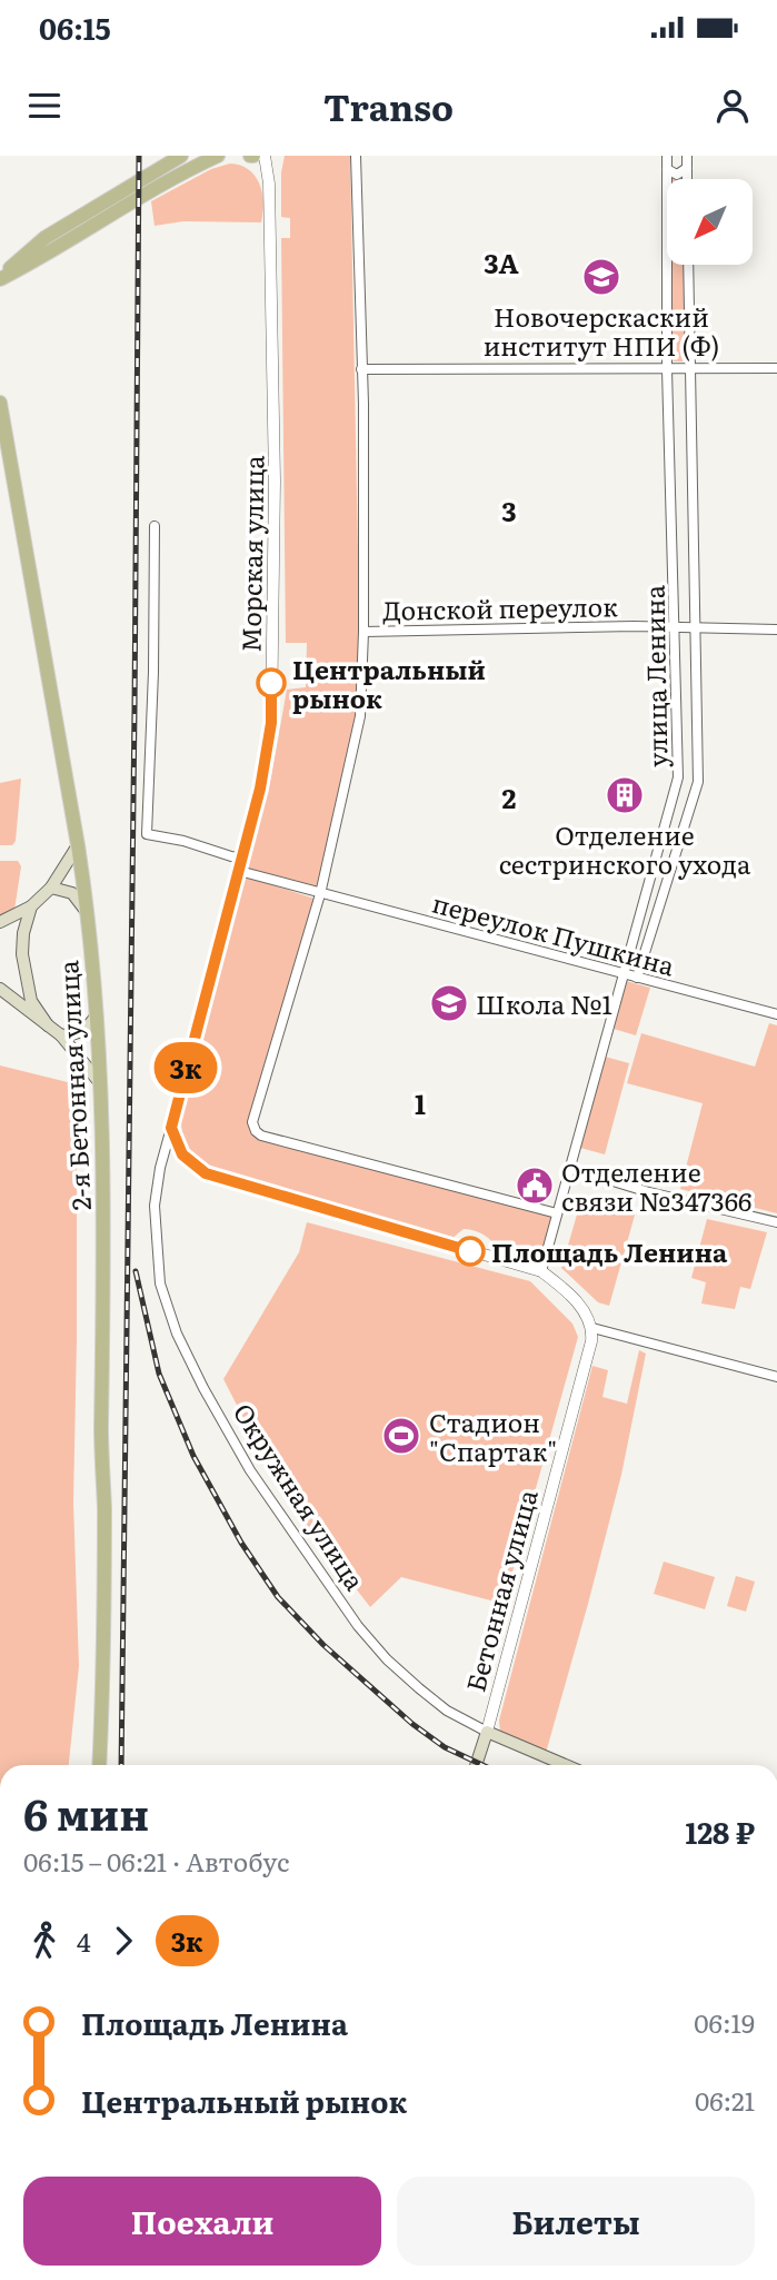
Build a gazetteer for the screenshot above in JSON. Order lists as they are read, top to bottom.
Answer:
{
  "streets": {
    "main road": ["2-я Бетонная улица", "Окружная улица", "Бетонная улица"],
    "street": [
      "Морская улица",
      "Донской переулок",
      "улица Ленина",
      "переулок Пушкина"
    ]
  },
  "crossings": [
    ["Морская улица", "переулок Пушкина"],
    ["Морская улица", "Окружная улица"],
    ["Донской переулок", "улица Ленина"],
    ["улица Ленина", "переулок Пушкина"],
    ["Окружная улица", "Бетонная улица"]
  ],
  "districts": [
    "3А",
    "3",
    "2",
    "1"
  ],
  "places": {
    "school or university": ["Новочерскаский институт НПИ (Ф)", "Школа №1"],
    "other": ["Центральный рынок", "Площадь Ленина"],
    "building": ["Отделение сестринского ухода"],
    "public building": ["Отделение связи №347366"],
    "sports": ["Стадион \"Спартак\""]
  },
  "lines": ["bus line 3к"],
  "north": "bottom left",
  "page": {
    "status": "06:15",
    "header": "Transo",
    "on_map": "3к",
    "heading": ["6 мин", "06:15 – 06:21 · Автобус", "128 ₽"],
    "legs": ["4", "3к"],
    "list": [
      {
        "name": "Площадь Ленина",
        "value": "06:19"
      },
      {
        "name": "Центральный рынок",
        "value": "06:21"
      }
    ],
    "buttons": ["Поехали", "Билеты"]
  }
}
